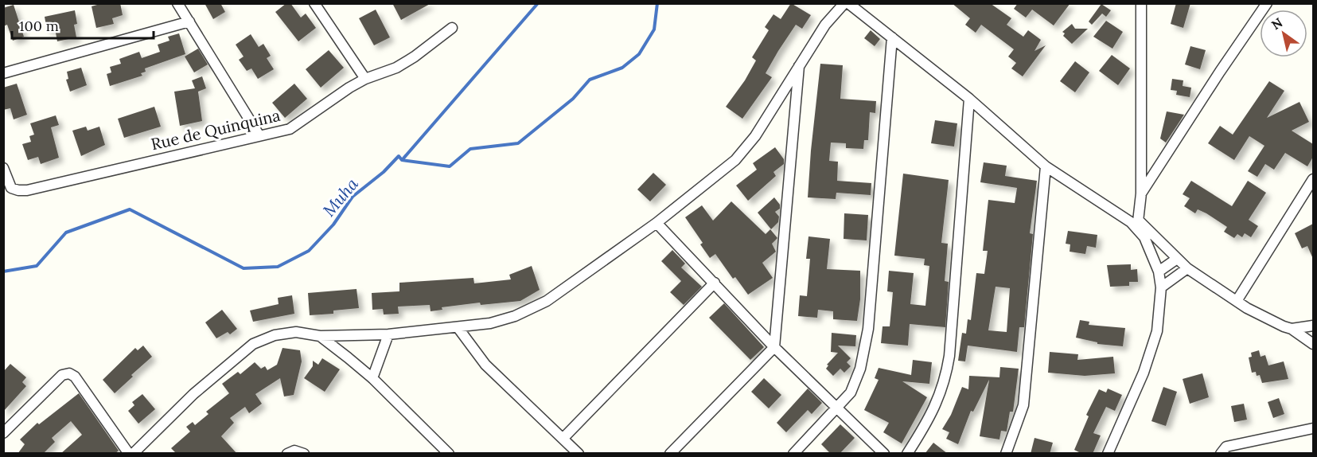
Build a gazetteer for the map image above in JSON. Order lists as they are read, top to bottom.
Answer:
{
  "streets": {
    "street": ["Rue de Quinquina"]
  },
  "water": ["Muha"],
  "scale_bar": "100 m",
  "north": "top left"
}
